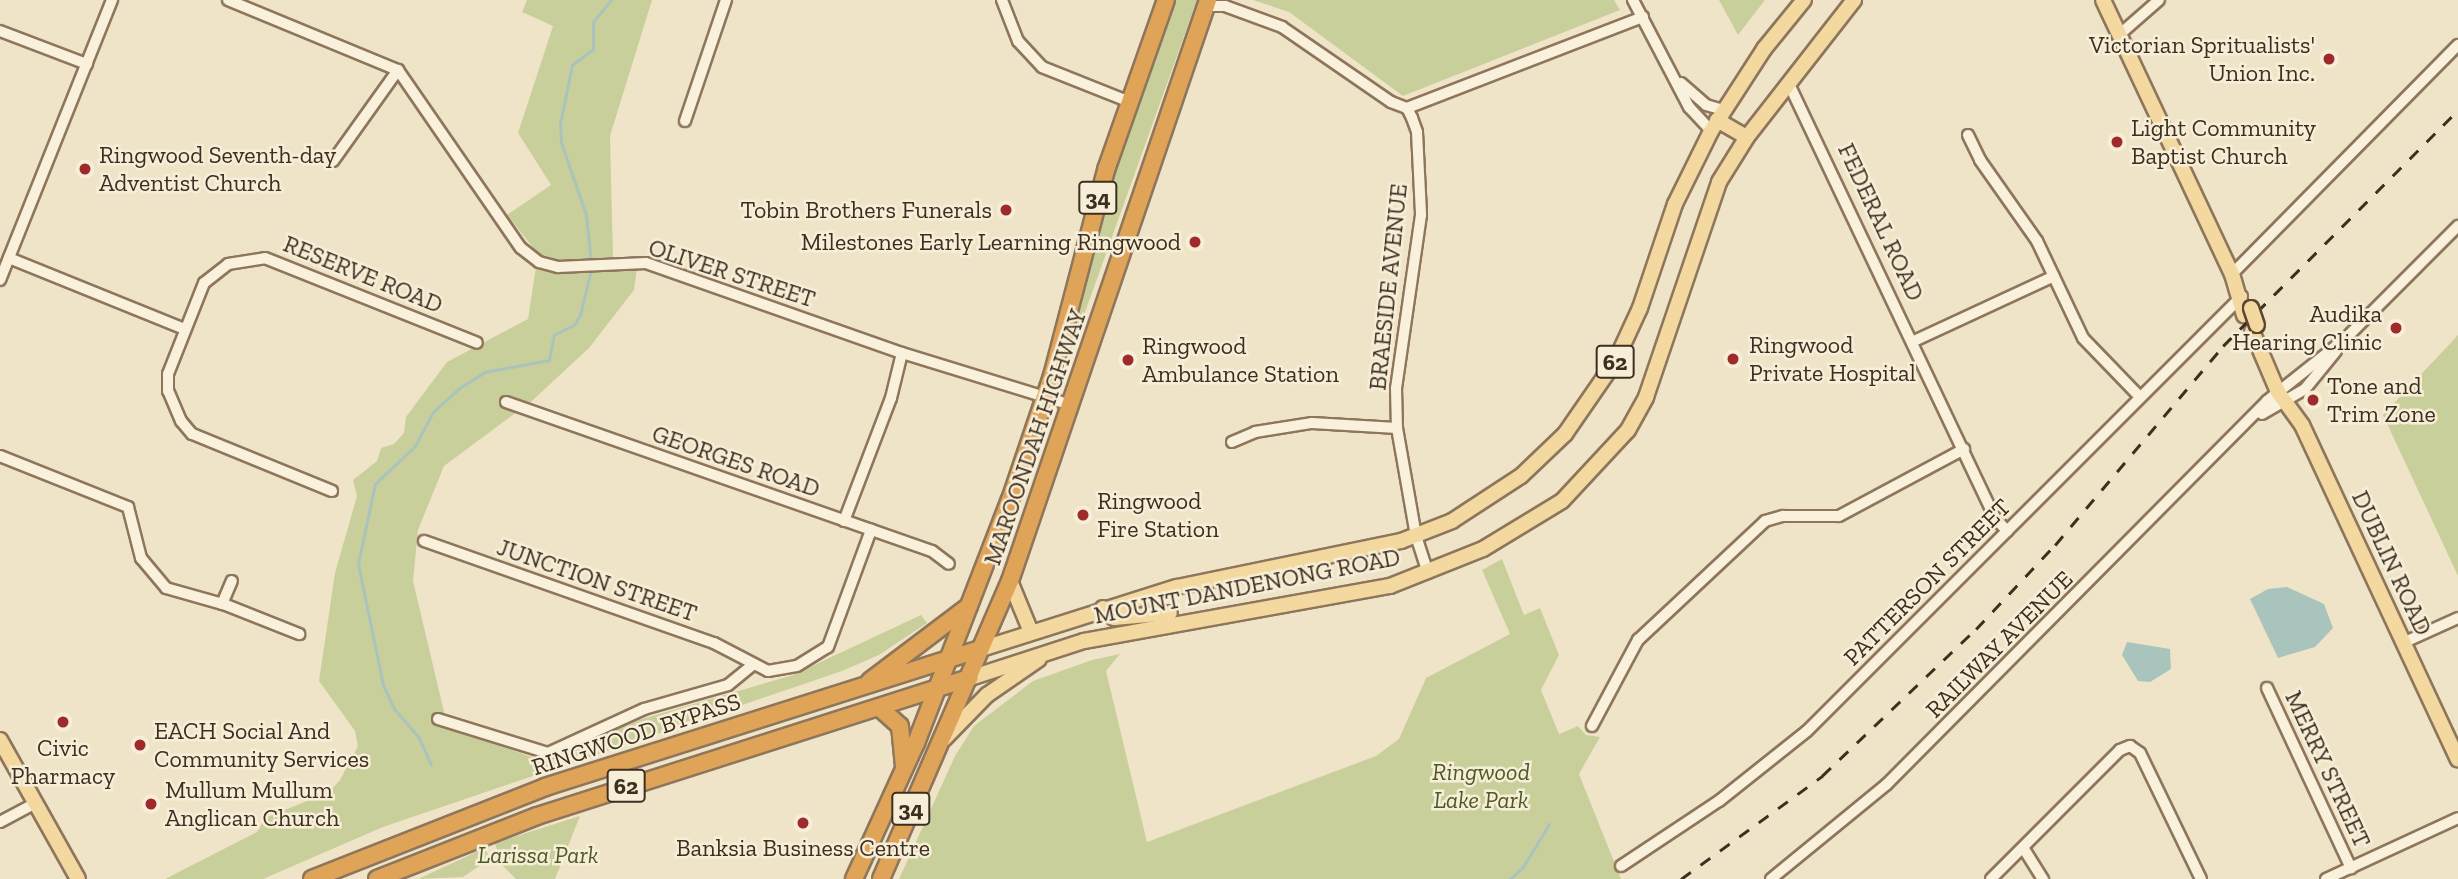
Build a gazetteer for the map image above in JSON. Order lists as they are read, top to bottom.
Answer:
{
  "streets": {
    "highway": [
      "34",
      "62",
      "MAROONDAH HIGHWAY",
      "RINGWOOD BYPASS"
    ],
    "main road": ["DUBLIN ROAD", "MOUNT DANDENONG ROAD"],
    "street": [
      "FEDERAL ROAD",
      "OLIVER STREET",
      "RESERVE ROAD",
      "BRAESIDE AVENUE",
      "GEORGES ROAD",
      "JUNCTION STREET",
      "PATTERSON STREET",
      "RAILWAY AVENUE",
      "MERRY STREET"
    ]
  },
  "crossings": [
    ["FEDERAL ROAD", "PATTERSON STREET"],
    ["FEDERAL ROAD", "MOUNT DANDENONG ROAD"],
    ["OLIVER STREET", "MAROONDAH HIGHWAY"],
    ["BRAESIDE AVENUE", "MOUNT DANDENONG ROAD"],
    ["MAROONDAH HIGHWAY", "MOUNT DANDENONG ROAD"],
    ["MAROONDAH HIGHWAY", "RINGWOOD BYPASS"],
    ["GEORGES ROAD", "JUNCTION STREET"],
    ["DUBLIN ROAD", "PATTERSON STREET"],
    ["DUBLIN ROAD", "RAILWAY AVENUE"],
    ["MOUNT DANDENONG ROAD", "RINGWOOD BYPASS"]
  ],
  "parks": ["Ringwood Lake Park", "Larissa Park"],
  "places": [
    "Victorian Spritualists' Union Inc.",
    "Light Community Baptist Church",
    "Ringwood Seventh-day Adventist Church",
    "Tobin Brothers Funerals",
    "Milestones Early Learning Ringwood",
    "Audika Hearing Clinic",
    "Ringwood Private Hospital",
    "Ringwood Ambulance Station",
    "Tone and Trim Zone",
    "Ringwood Fire Station",
    "Civic Pharmacy",
    "EACH Social And Community Services",
    "Mullum Mullum Anglican Church",
    "Banksia Business Centre"
  ]
}
